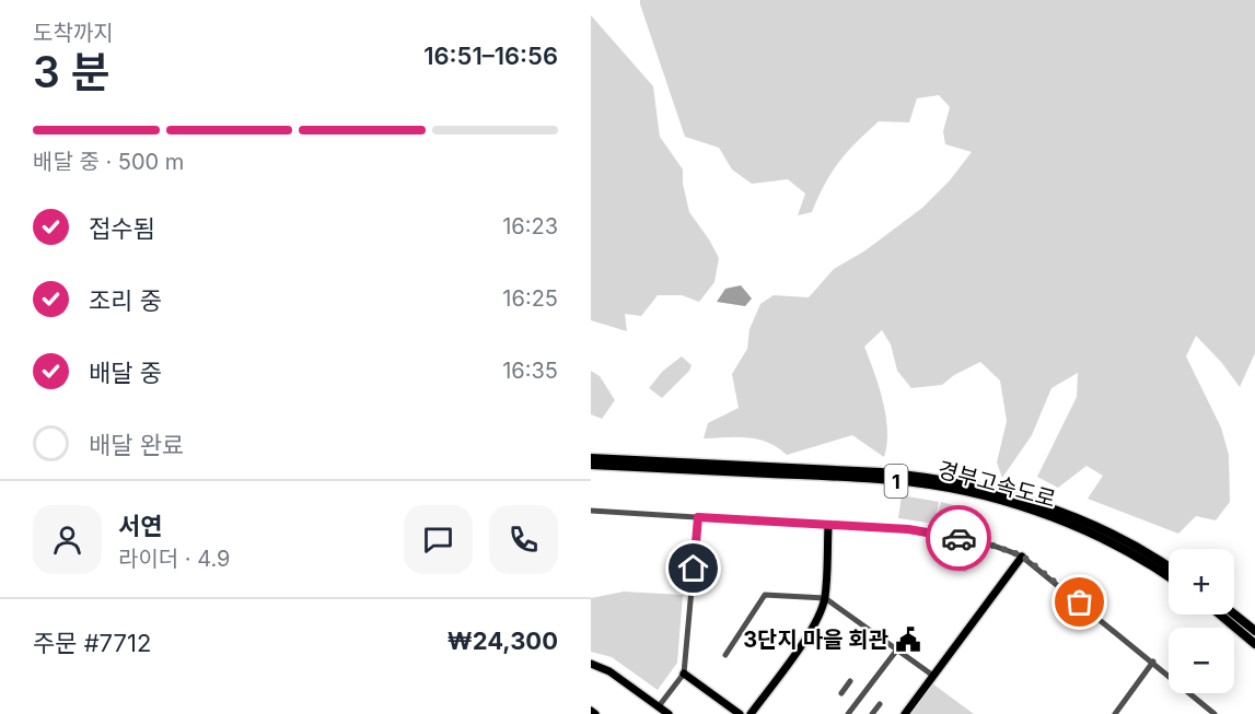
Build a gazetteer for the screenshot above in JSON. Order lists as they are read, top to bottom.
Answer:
{
  "streets": {
    "highway": ["1", "경부고속도로"]
  },
  "places": {
    "public building": ["3단지 마을 회관"]
  },
  "page": {
    "heading": ["3 분", "도착까지", "16:51–16:56"],
    "panel": [
      "서연",
      "라이더 · 4.9",
      "주문 #7712",
      "₩24,300"
    ],
    "bar": "배달 중 · 500 m",
    "list": [
      ["접수됨", "16:23"],
      ["조리 중", "16:25"],
      ["배달 중", "16:35"],
      "배달 완료"
    ],
    "map_buttons": ["+", "−"]
  }
}
